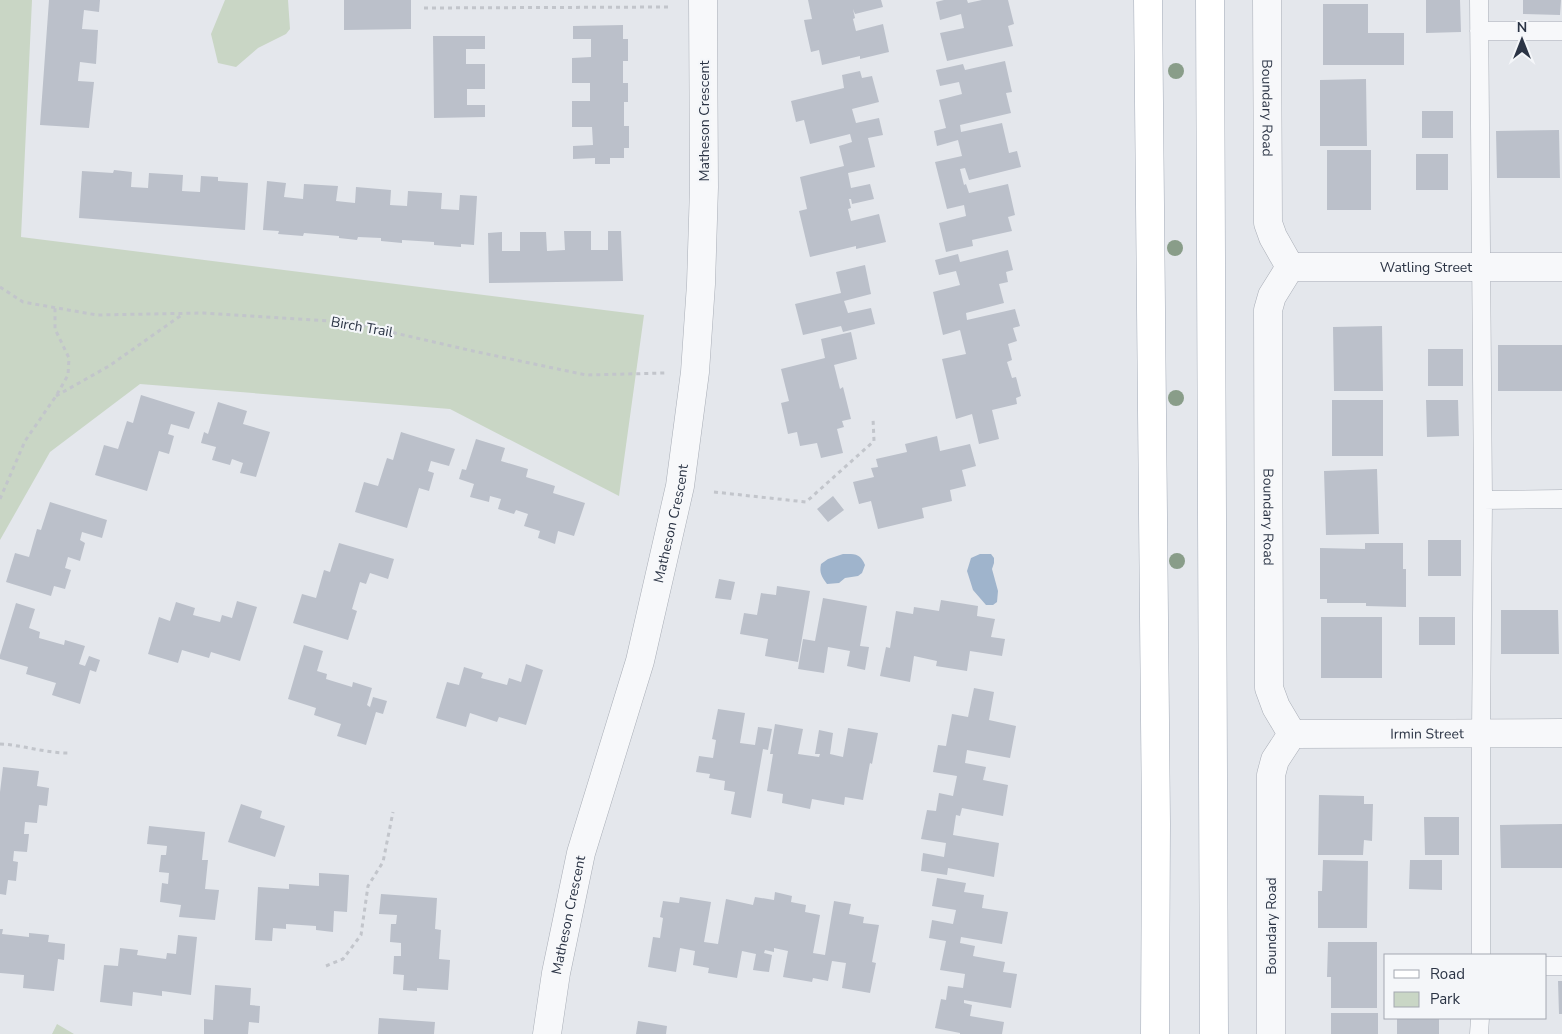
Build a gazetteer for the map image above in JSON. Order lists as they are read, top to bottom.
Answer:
{
  "streets": {
    "street": [
      "Boundary Road",
      "Matheson Crescent",
      "Watling Street",
      "Irmin Street"
    ],
    "path": ["Birch Trail"]
  },
  "crossings": [
    ["Boundary Road", "Watling Street"],
    ["Boundary Road", "Irmin Street"],
    ["Matheson Crescent", "Birch Trail"]
  ],
  "legend": ["Road", "Park"],
  "north": "top"
}
